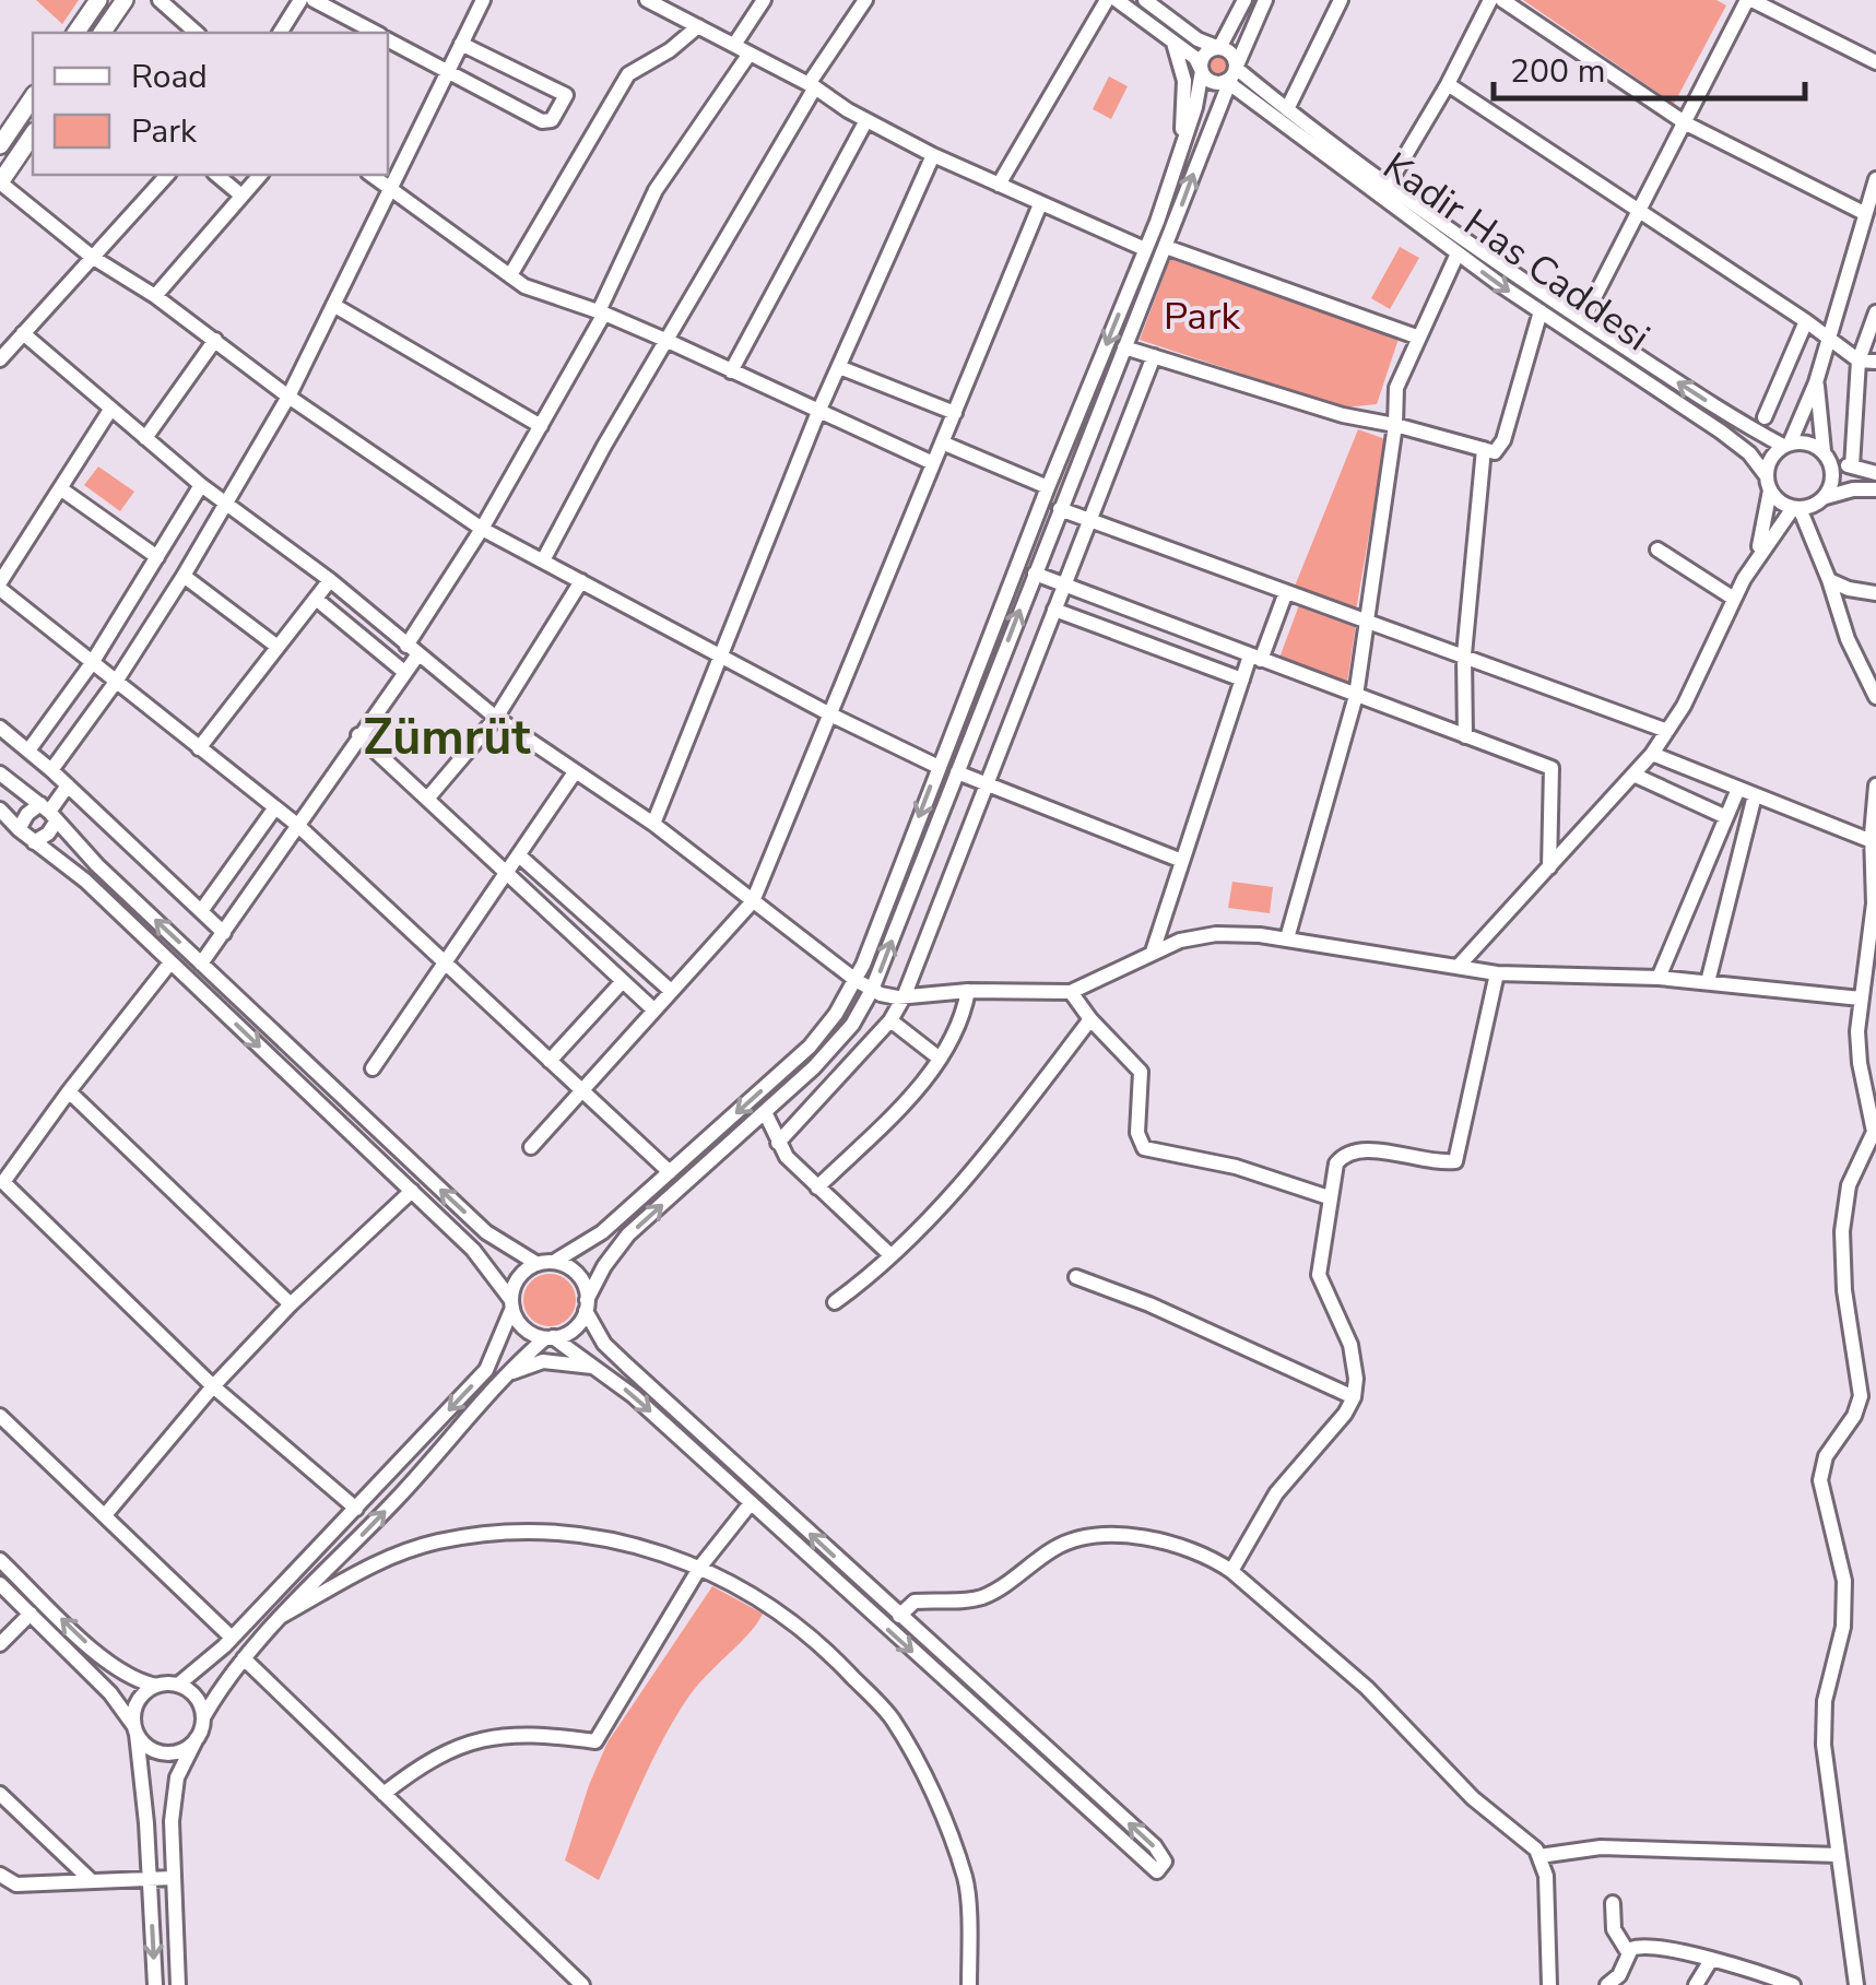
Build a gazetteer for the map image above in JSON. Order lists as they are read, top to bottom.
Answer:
{
  "streets": {
    "street": ["Kadir Has Caddesi"]
  },
  "districts": ["Zümrüt"],
  "parks": ["Park"],
  "legend": ["Road", "Park"],
  "scale_bar": "200 m"
}
